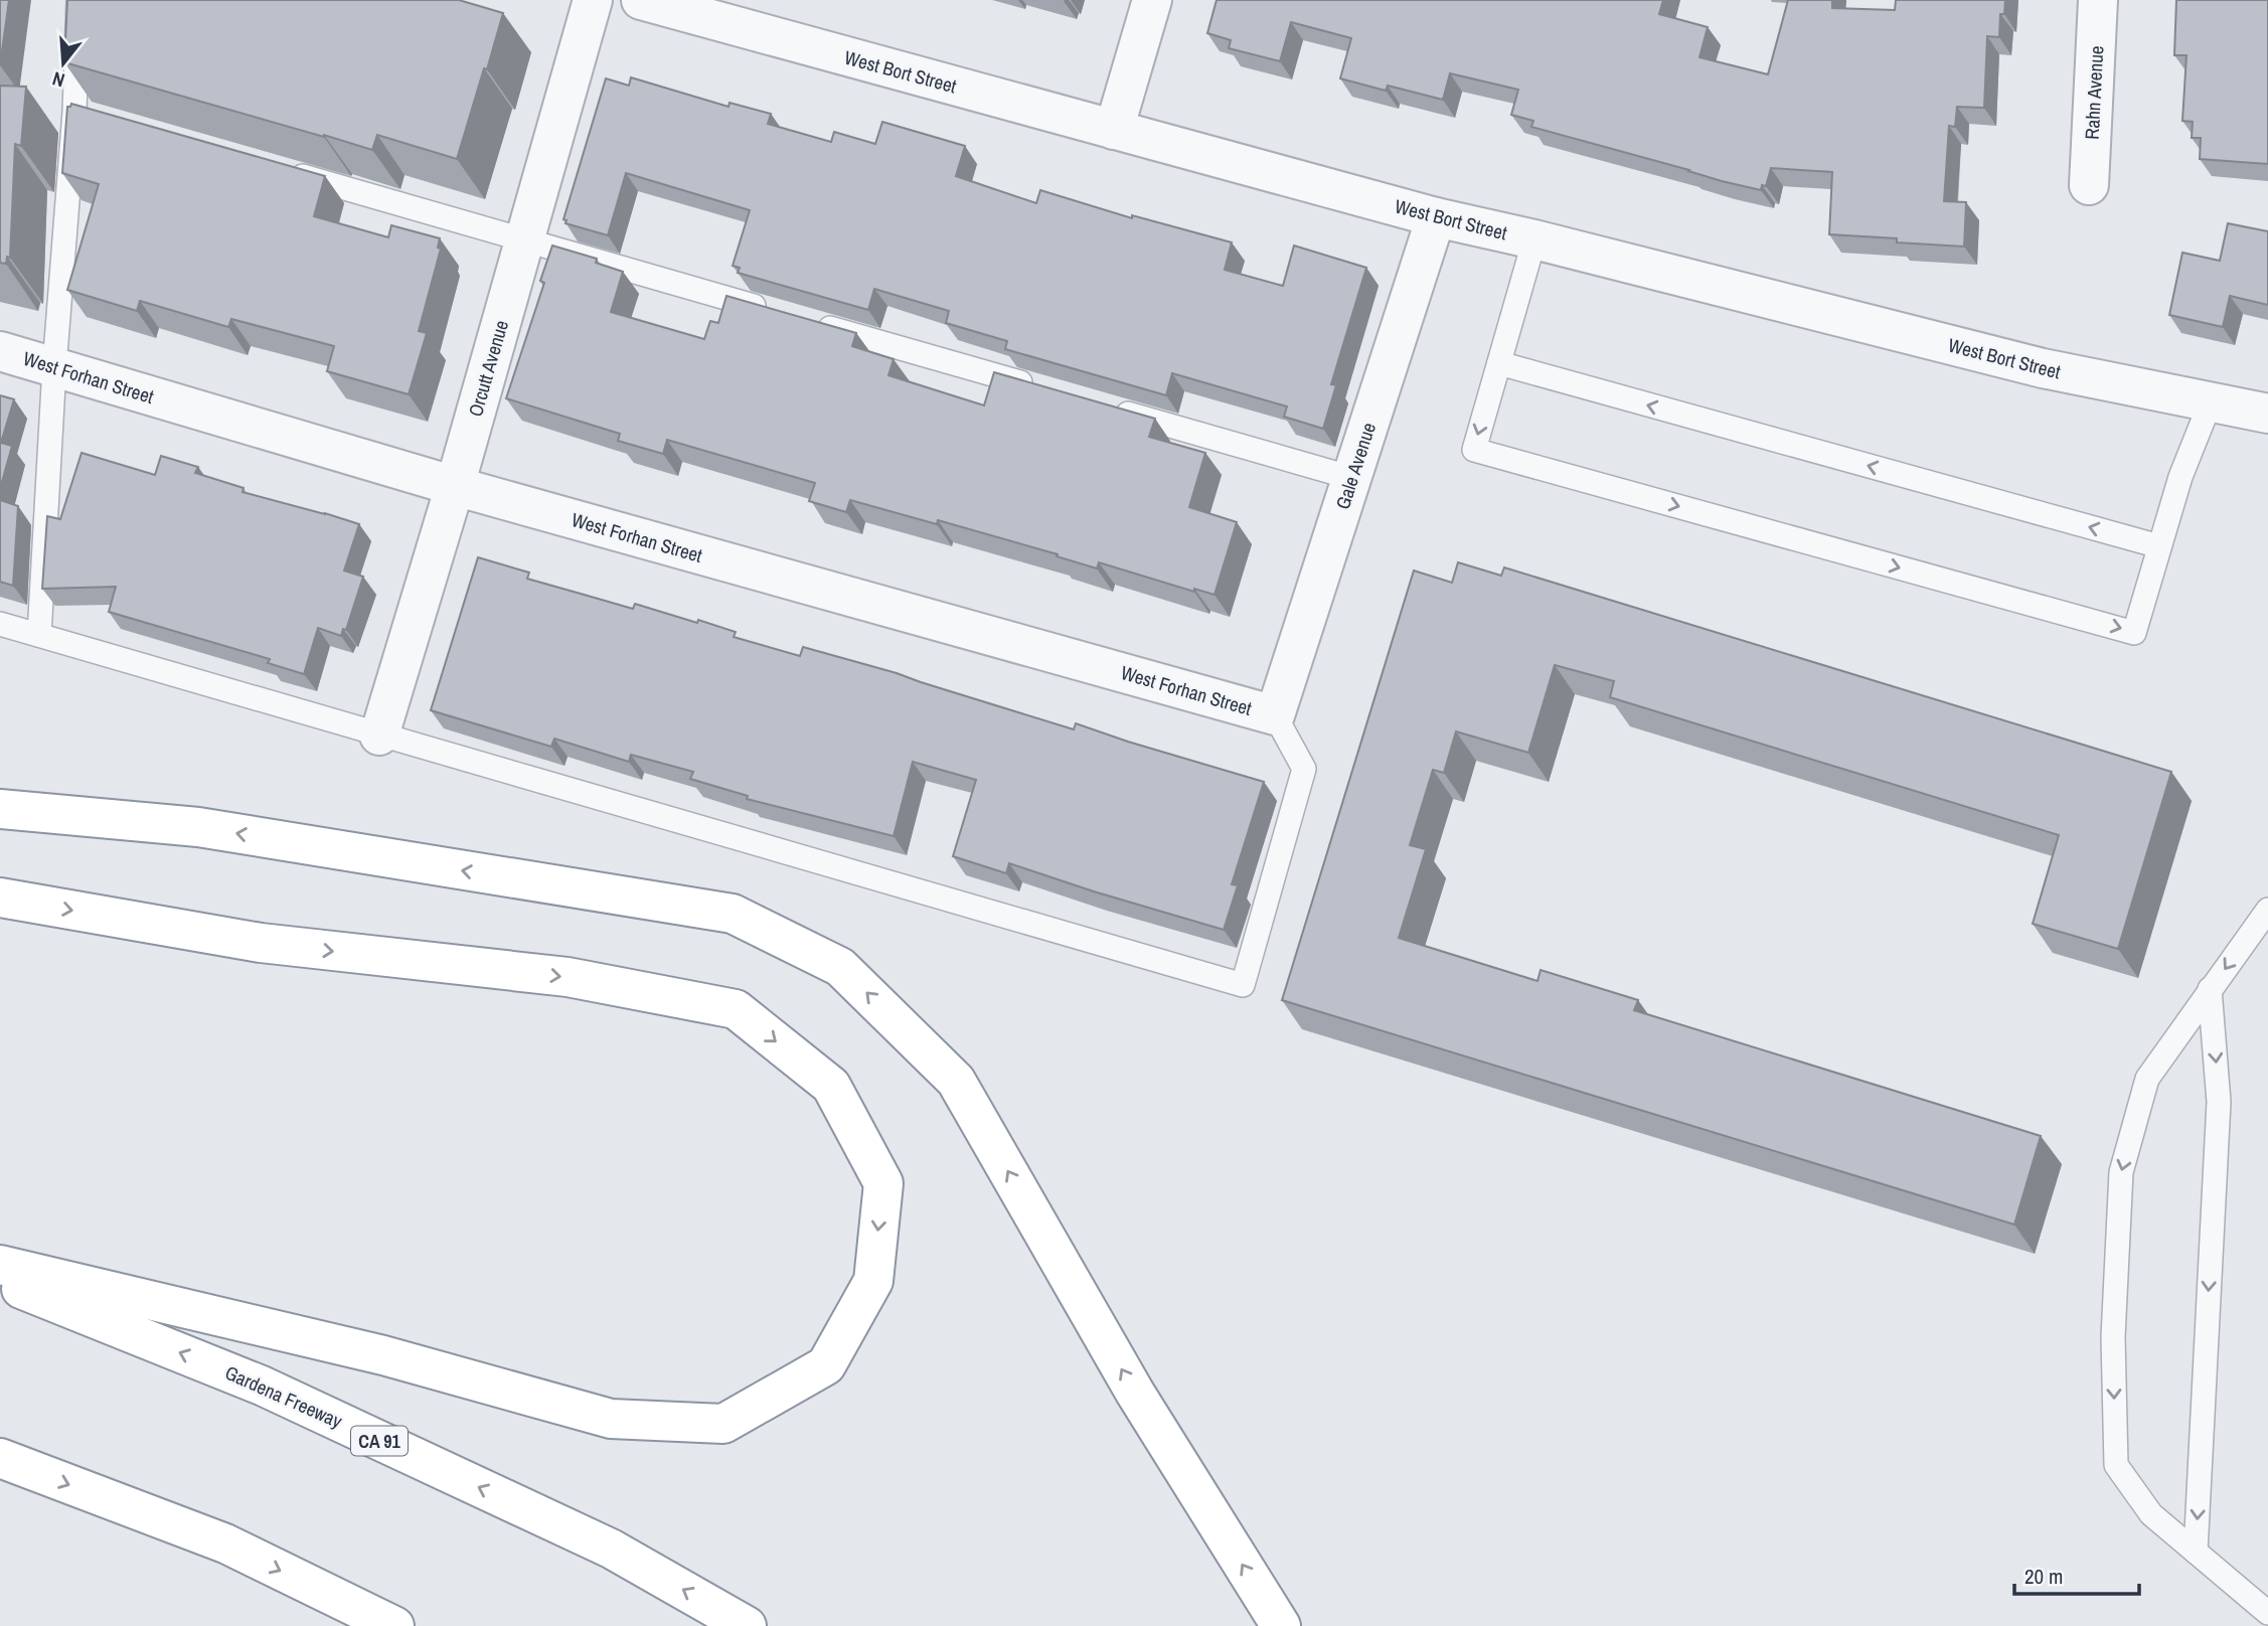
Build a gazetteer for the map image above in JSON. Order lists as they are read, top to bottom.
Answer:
{
  "streets": {
    "highway": ["Gardena Freeway", "CA 91"],
    "street": [
      "West Bort Street",
      "Rahn Avenue",
      "Orcutt Avenue",
      "West Forhan Street",
      "Gale Avenue"
    ]
  },
  "crossings": [
    ["West Bort Street", "Gale Avenue"],
    ["Orcutt Avenue", "West Forhan Street"],
    ["West Forhan Street", "Gale Avenue"]
  ],
  "scale_bar": "20 m",
  "north": "bottom"
}
